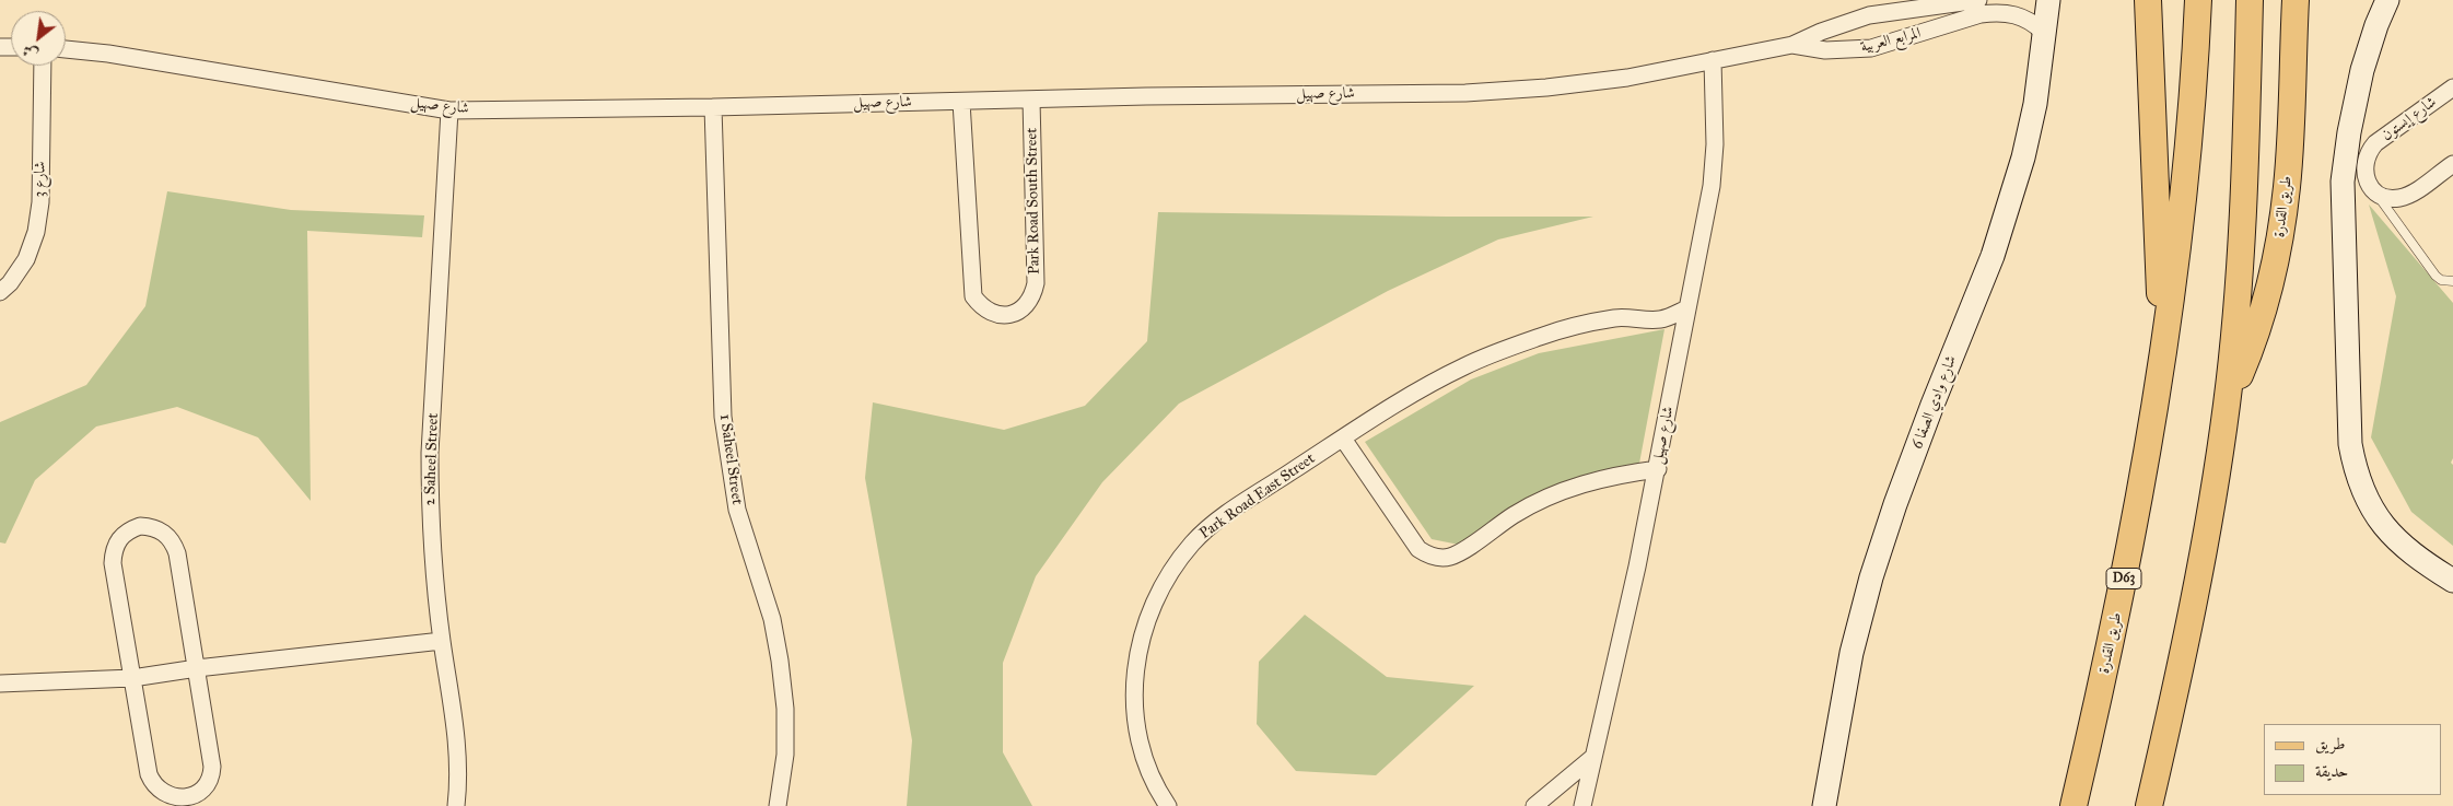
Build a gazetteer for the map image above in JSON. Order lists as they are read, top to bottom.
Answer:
{
  "streets": {
    "main road": ["طريق القدرة", "D63"],
    "street": [
      "المرابع العربية",
      "شارع صهيل",
      "شارع إيستون",
      "3 شارع",
      "Park Road South Street",
      "شارع وادي الصفا 6",
      "2 Saheel Street",
      "1 Saheel Street",
      "Park Road East Street"
    ]
  },
  "crossings": [
    ["المرابع العربية", "شارع صهيل"],
    ["المرابع العربية", "شارع وادي الصفا 6"],
    ["شارع صهيل", "Park Road South Street"],
    ["شارع صهيل", "2 Saheel Street"],
    ["شارع صهيل", "1 Saheel Street"],
    ["شارع صهيل", "Park Road East Street"]
  ],
  "legend": ["طريق", "حديقة"],
  "north": "bottom left"
}
